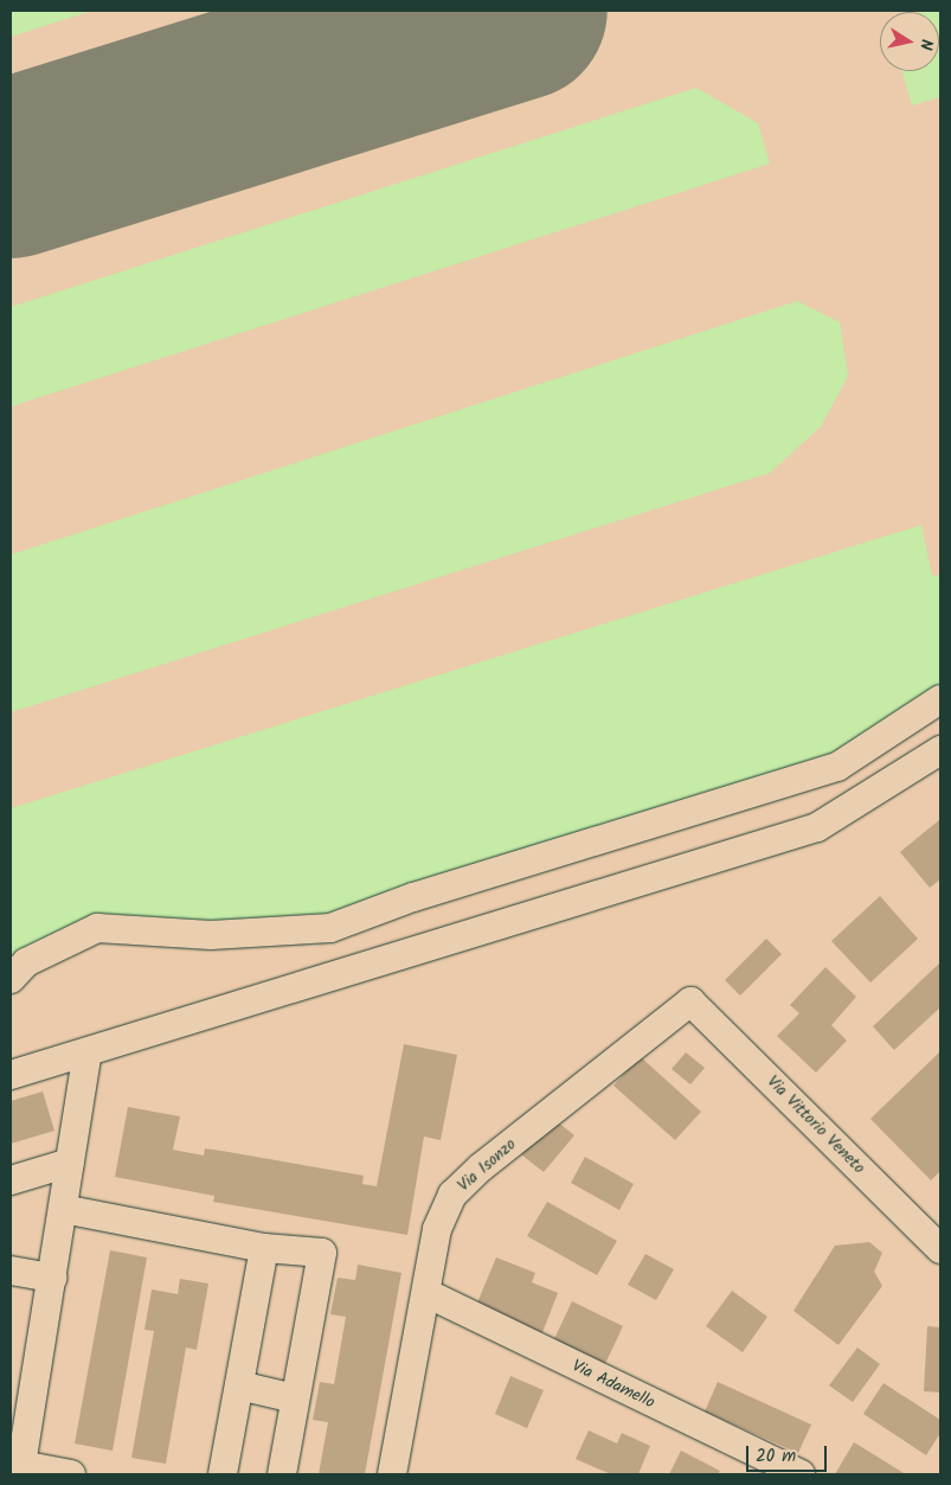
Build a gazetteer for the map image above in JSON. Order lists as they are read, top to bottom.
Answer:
{
  "streets": {
    "street": ["Via Vittorio Veneto", "Via Isonzo", "Via Adamello"]
  },
  "crossings": [
    ["Via Vittorio Veneto", "Via Isonzo"],
    ["Via Isonzo", "Via Adamello"]
  ],
  "scale_bar": "20 m",
  "north": "right"
}
